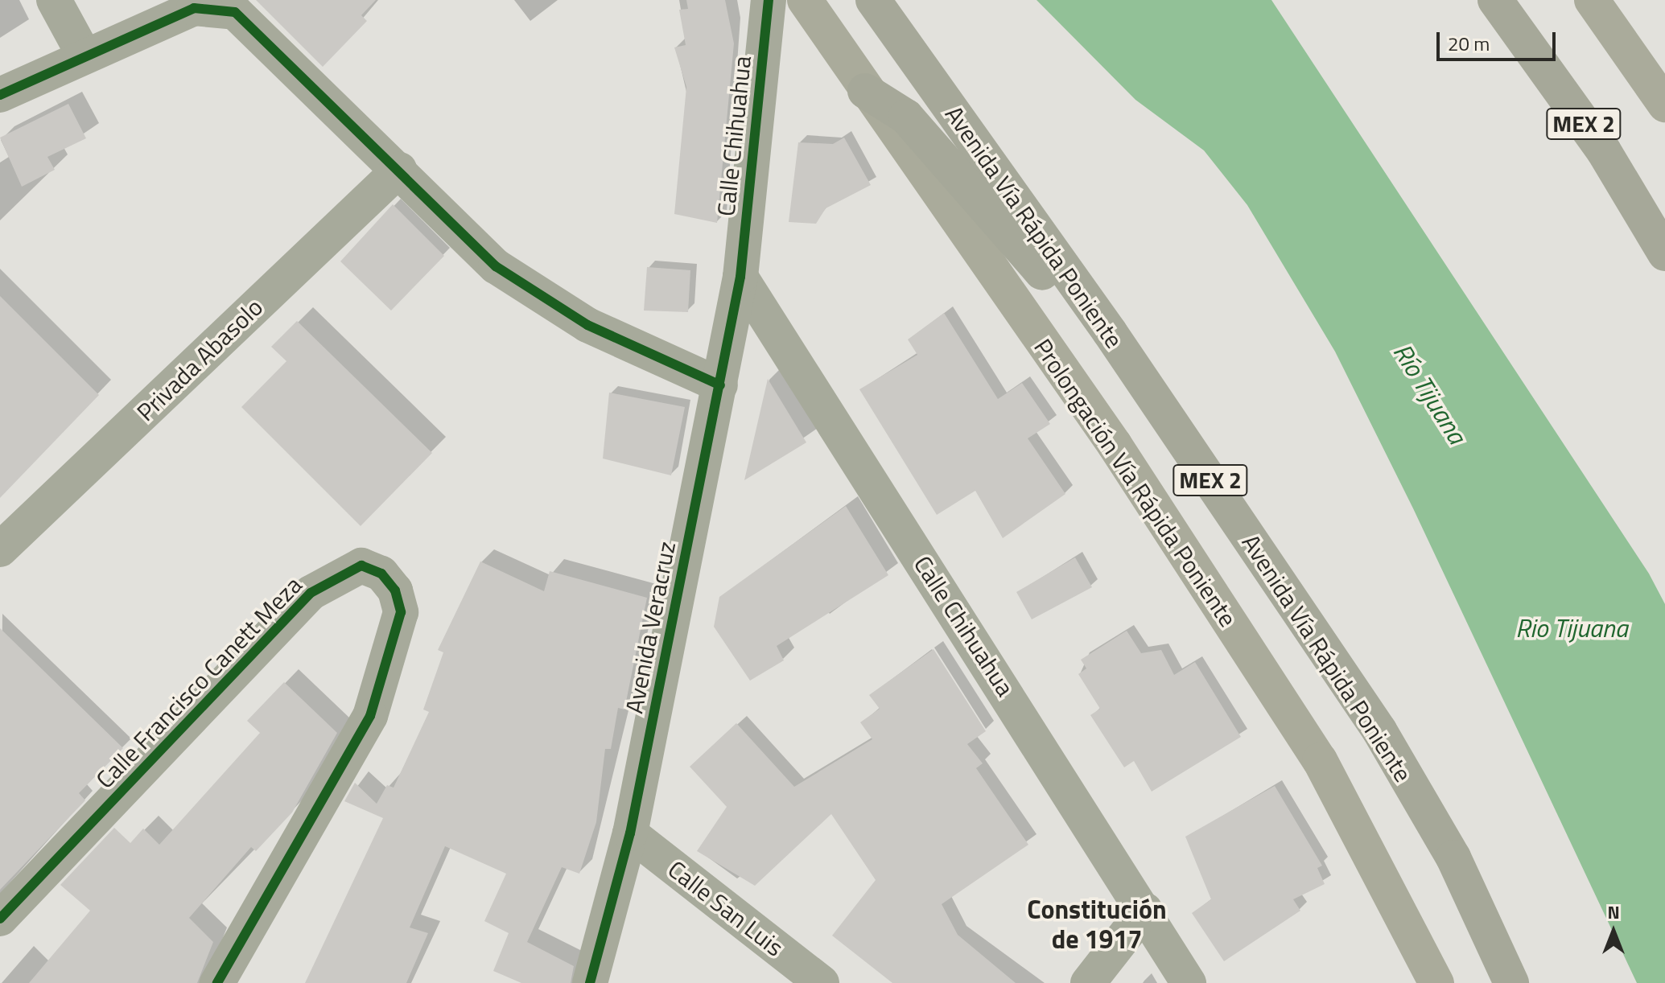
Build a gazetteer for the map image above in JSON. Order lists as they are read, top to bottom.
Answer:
{
  "streets": {
    "highway": ["MEX 2", "Avenida Vía Rápida Poniente"],
    "main road": ["Prolongación Vía Rápida Poniente"],
    "street": [
      "Calle Chihuahua",
      "Privada Abasolo",
      "Avenida Veracruz",
      "Calle Francisco Canett Meza",
      "Calle San Luis"
    ]
  },
  "crossings": [
    ["Calle Chihuahua", "Avenida Veracruz"],
    ["Avenida Veracruz", "Calle San Luis"]
  ],
  "districts": ["Constitución de 1917"],
  "water": ["Río Tijuana", "Rio Tijuana"],
  "scale_bar": "20 m",
  "north": "top"
}
